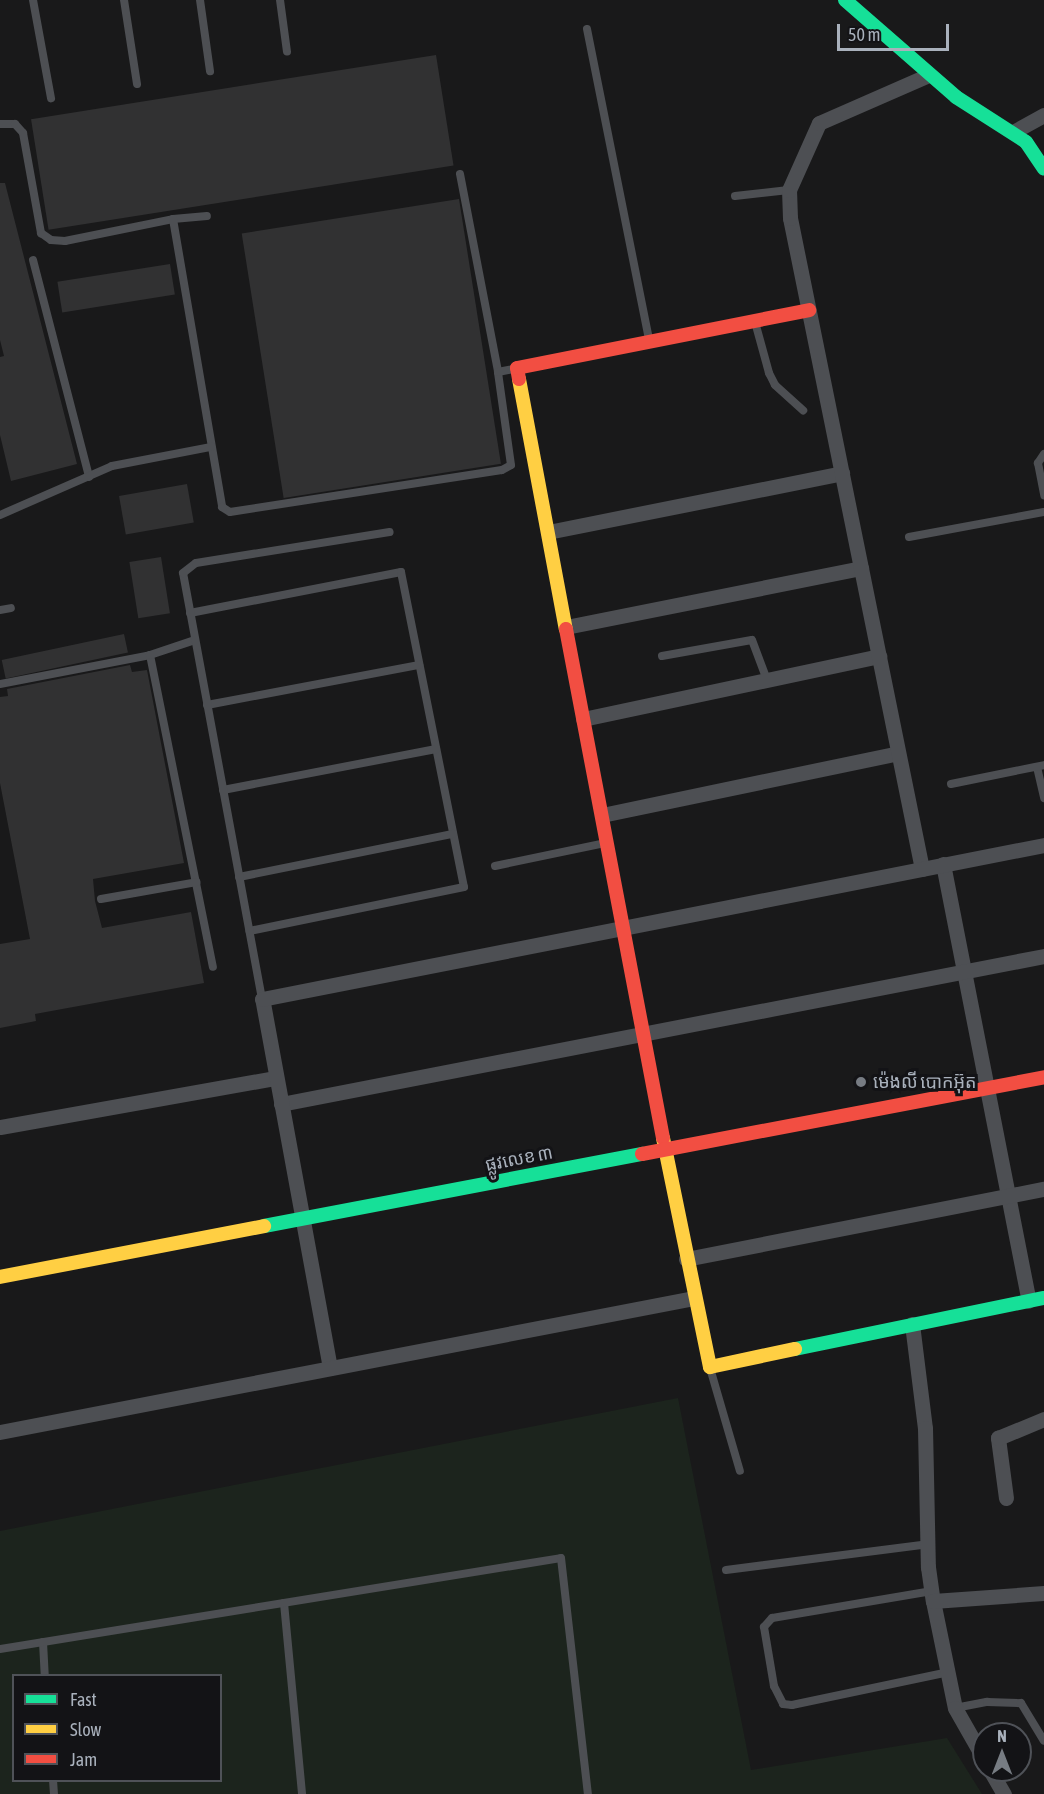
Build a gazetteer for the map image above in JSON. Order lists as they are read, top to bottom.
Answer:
{
  "streets": {
    "street": ["ផ្លូវលេខ ៣"]
  },
  "places": ["ម៉េងលី បោកអ៊ុត"],
  "legend": ["Fast", "Slow", "Jam"],
  "scale_bar": "50 m",
  "north": "top"
}
